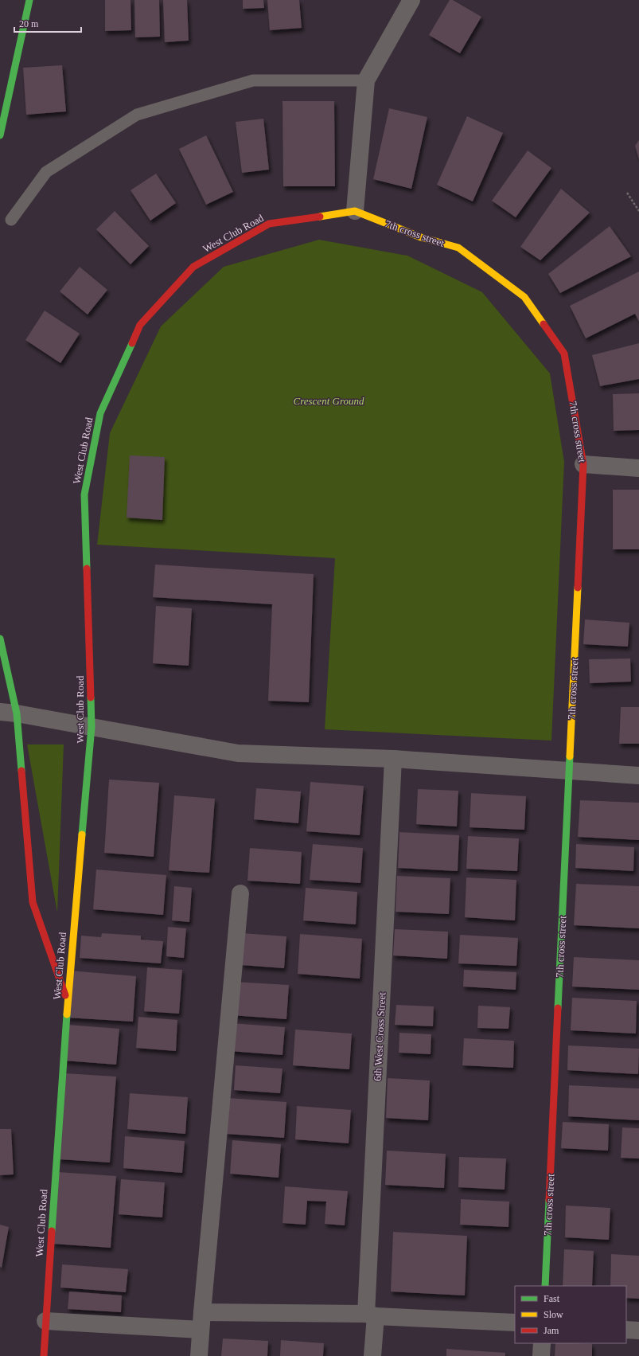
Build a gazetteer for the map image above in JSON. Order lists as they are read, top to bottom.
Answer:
{
  "streets": {
    "street": ["West Club Road", "7th cross street", "6th West Cross Street"]
  },
  "crossings": [
    ["West Club Road", "7th cross street"]
  ],
  "parks": ["Crescent Ground"],
  "legend": ["Fast", "Slow", "Jam"],
  "scale_bar": "20 m"
}
